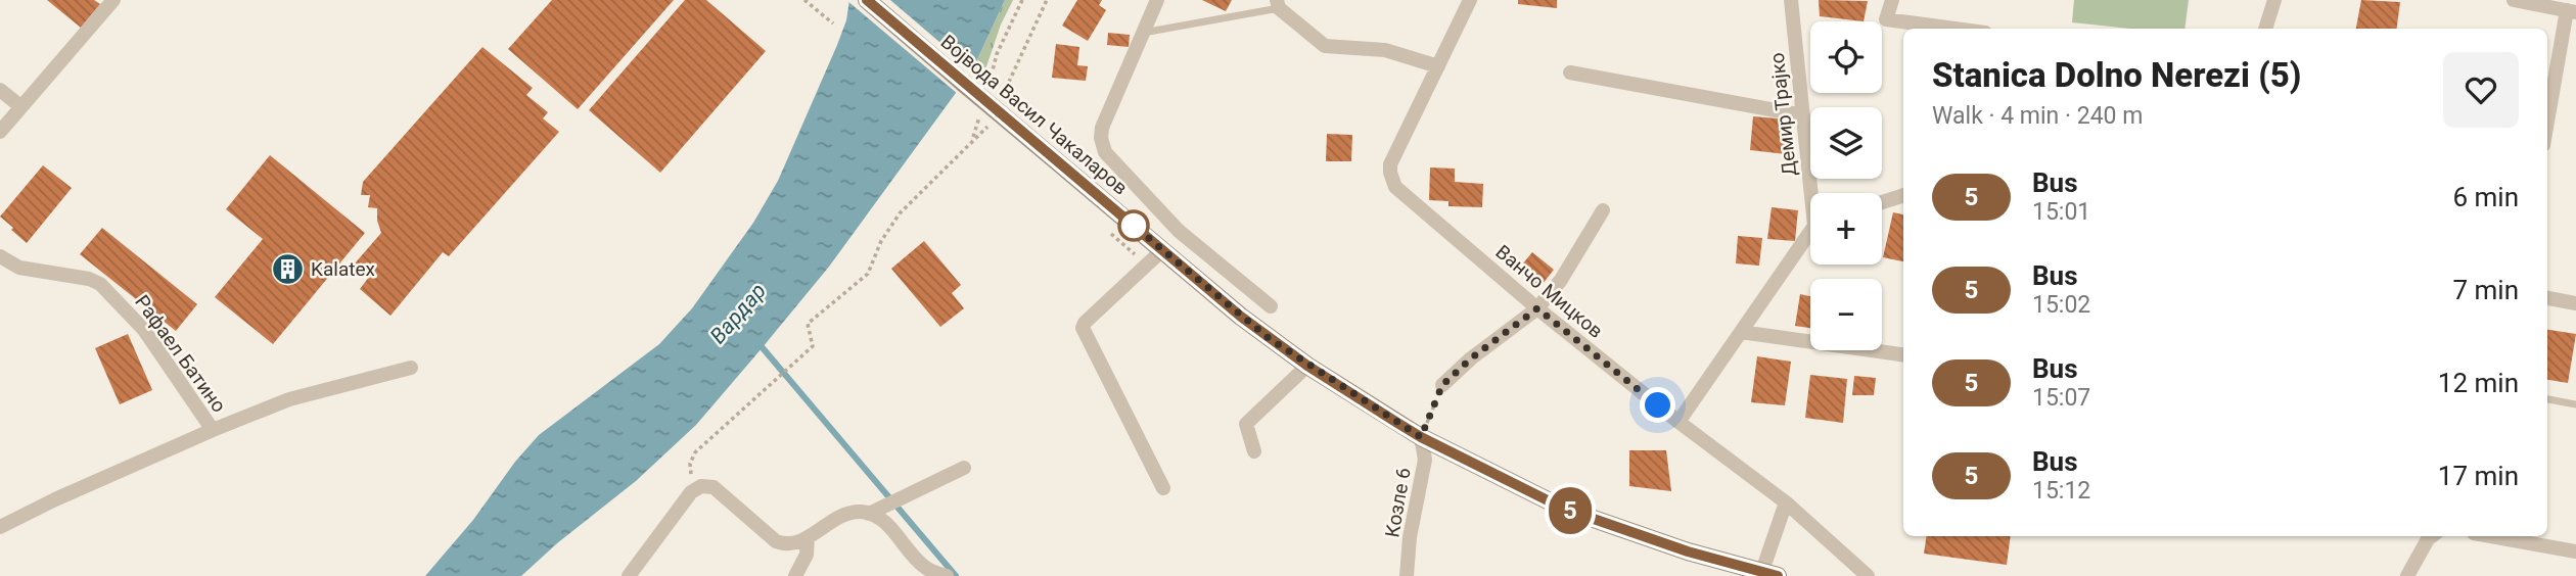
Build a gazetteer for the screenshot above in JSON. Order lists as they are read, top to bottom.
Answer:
{
  "streets": {
    "street": [
      "Војвода Васил Чакаларов",
      "Демир Трајко",
      "Ванчо Мицков",
      "Рафаел Батино",
      "Козле 6"
    ]
  },
  "crossings": [
    ["Војвода Васил Чакаларов", "Козле 6"],
    ["Демир Трајко", "Ванчо Мицков"]
  ],
  "water": ["Вардар"],
  "places": {
    "building": ["Kalatex"]
  },
  "lines": ["bus line 5"],
  "page": {
    "on_map": "5",
    "map_buttons": ["+", "−"],
    "heading": ["Stanica Dolno Nerezi (5)", "Walk · 4 min · 240 m"],
    "list": [
      {
        "mark": "5",
        "name": "Bus",
        "note": "15:01",
        "value": "6 min"
      },
      {
        "mark": "5",
        "name": "Bus",
        "note": "15:02",
        "value": "7 min"
      },
      {
        "mark": "5",
        "name": "Bus",
        "note": "15:07",
        "value": "12 min"
      },
      {
        "mark": "5",
        "name": "Bus",
        "note": "15:12",
        "value": "17 min"
      }
    ]
  }
}
